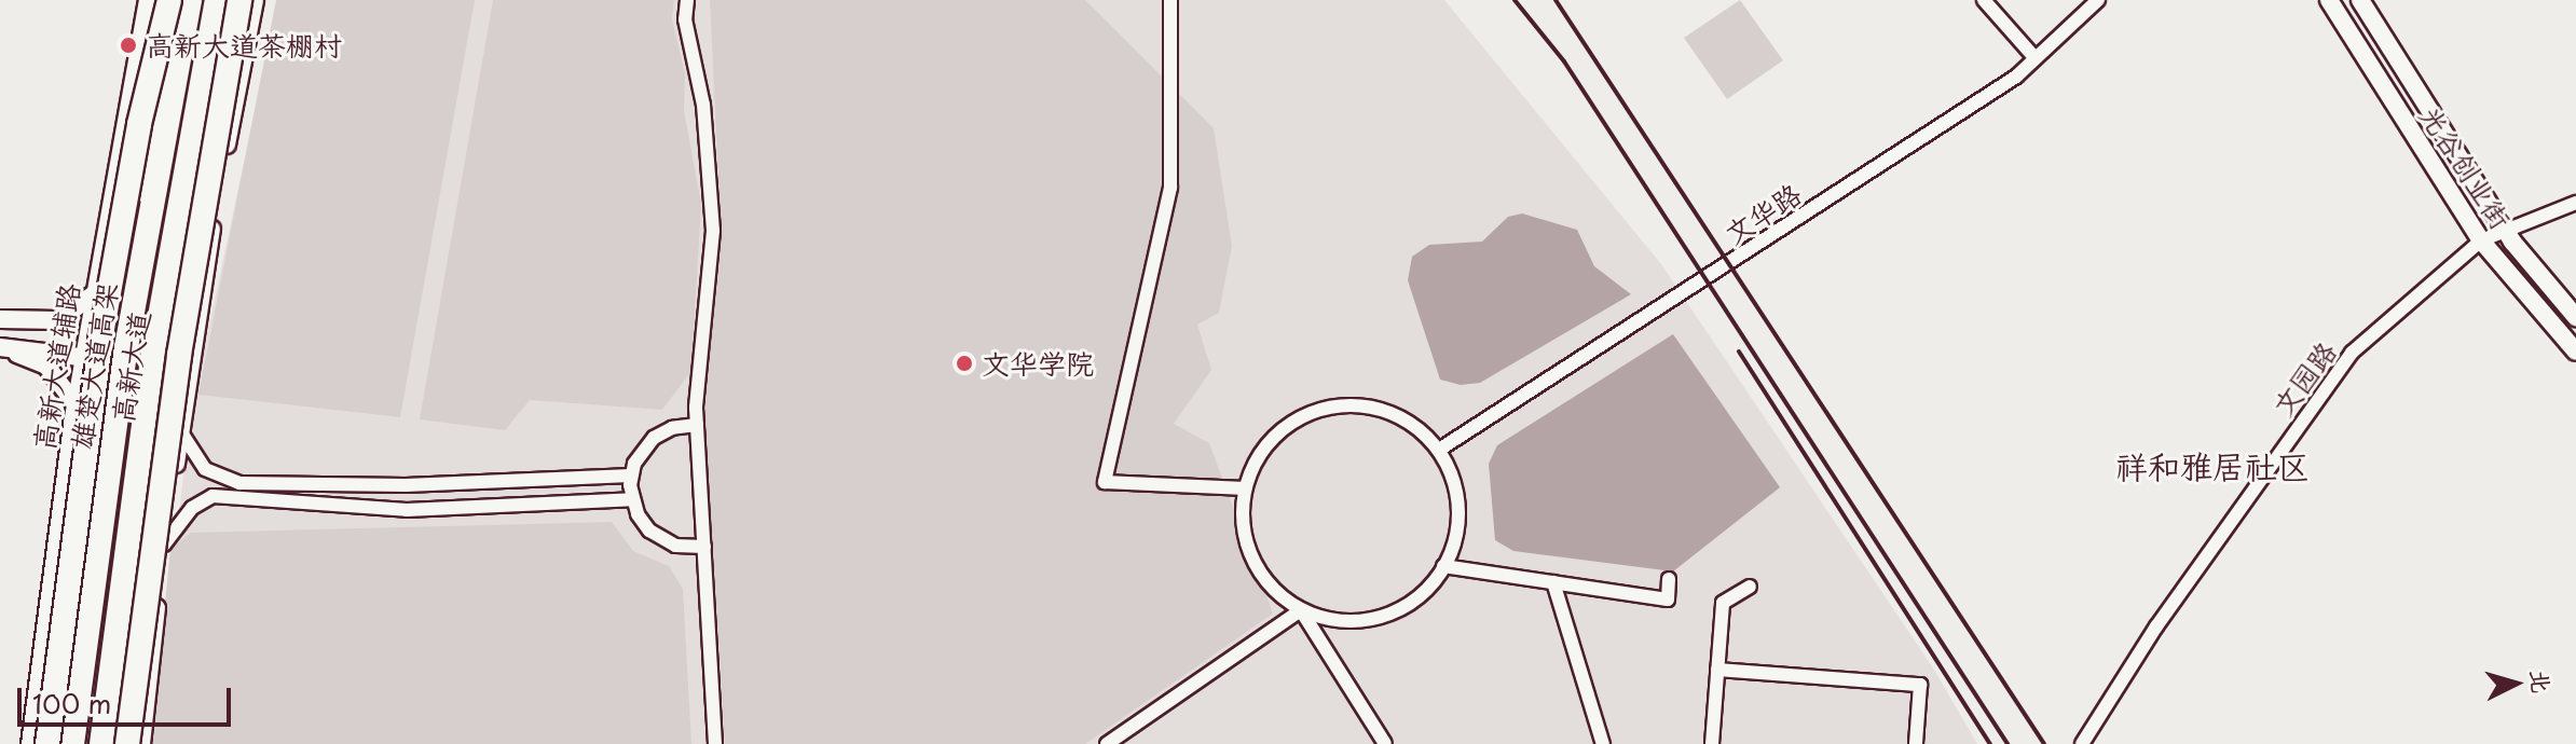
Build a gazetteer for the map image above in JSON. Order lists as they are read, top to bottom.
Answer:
{
  "streets": {
    "highway": ["雄楚大道高架"],
    "main road": ["光谷创业街", "高新大道辅路", "高新大道"],
    "street": ["文华路", "文园路"]
  },
  "crossings": [
    ["光谷创业街", "文园路"]
  ],
  "districts": ["祥和雅居社区"],
  "places": ["高新大道茶棚村", "文华学院"],
  "scale_bar": "100 m",
  "north": "right"
}
